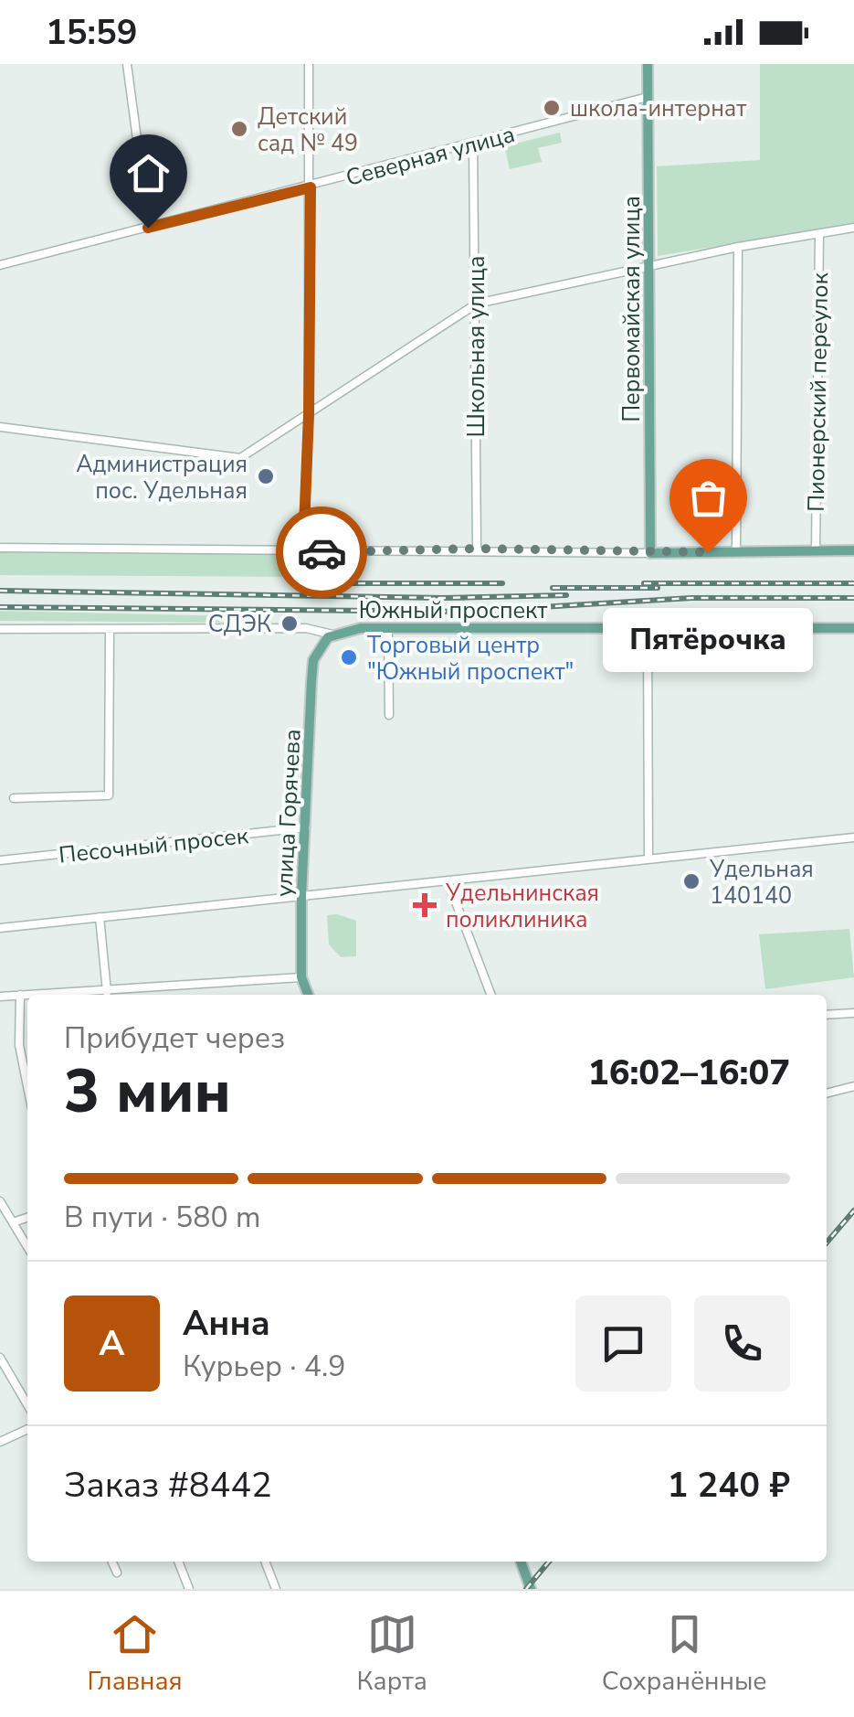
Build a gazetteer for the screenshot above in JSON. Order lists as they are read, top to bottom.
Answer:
{
  "streets": {
    "main road": ["Первомайская улица", "Южный проспект", "улица Горячева"],
    "street": [
      "Северная улица",
      "Школьная улица",
      "Пионерский переулок",
      "Песочный просек"
    ]
  },
  "crossings": [
    ["Северная улица", "Первомайская улица"],
    ["Северная улица", "Школьная улица"],
    ["Южный проспект", "улица Горячева"],
    ["улица Горячева", "Песочный просек"]
  ],
  "places": {
    "other": [
      "школа-интернат",
      "Детский сад № 49",
      "Администрация пос. Удельная",
      "Пятёрочка",
      "СДЭК",
      "Торговый центр \"Южный проспект\"",
      "Удельная 140140"
    ],
    "health": ["Удельнинская поликлиника"]
  },
  "page": {
    "status": "15:59",
    "bubble": "Пятёрочка",
    "heading": ["3 мин", "Прибудет через", "16:02–16:07"],
    "panel": [
      "Анна",
      "Курьер · 4.9",
      "Заказ #8442",
      "1 240 ₽"
    ],
    "bar": "В пути · 580 m",
    "round": "А",
    "tabs": ["Главная", "Карта", "Сохранённые"]
  }
}
